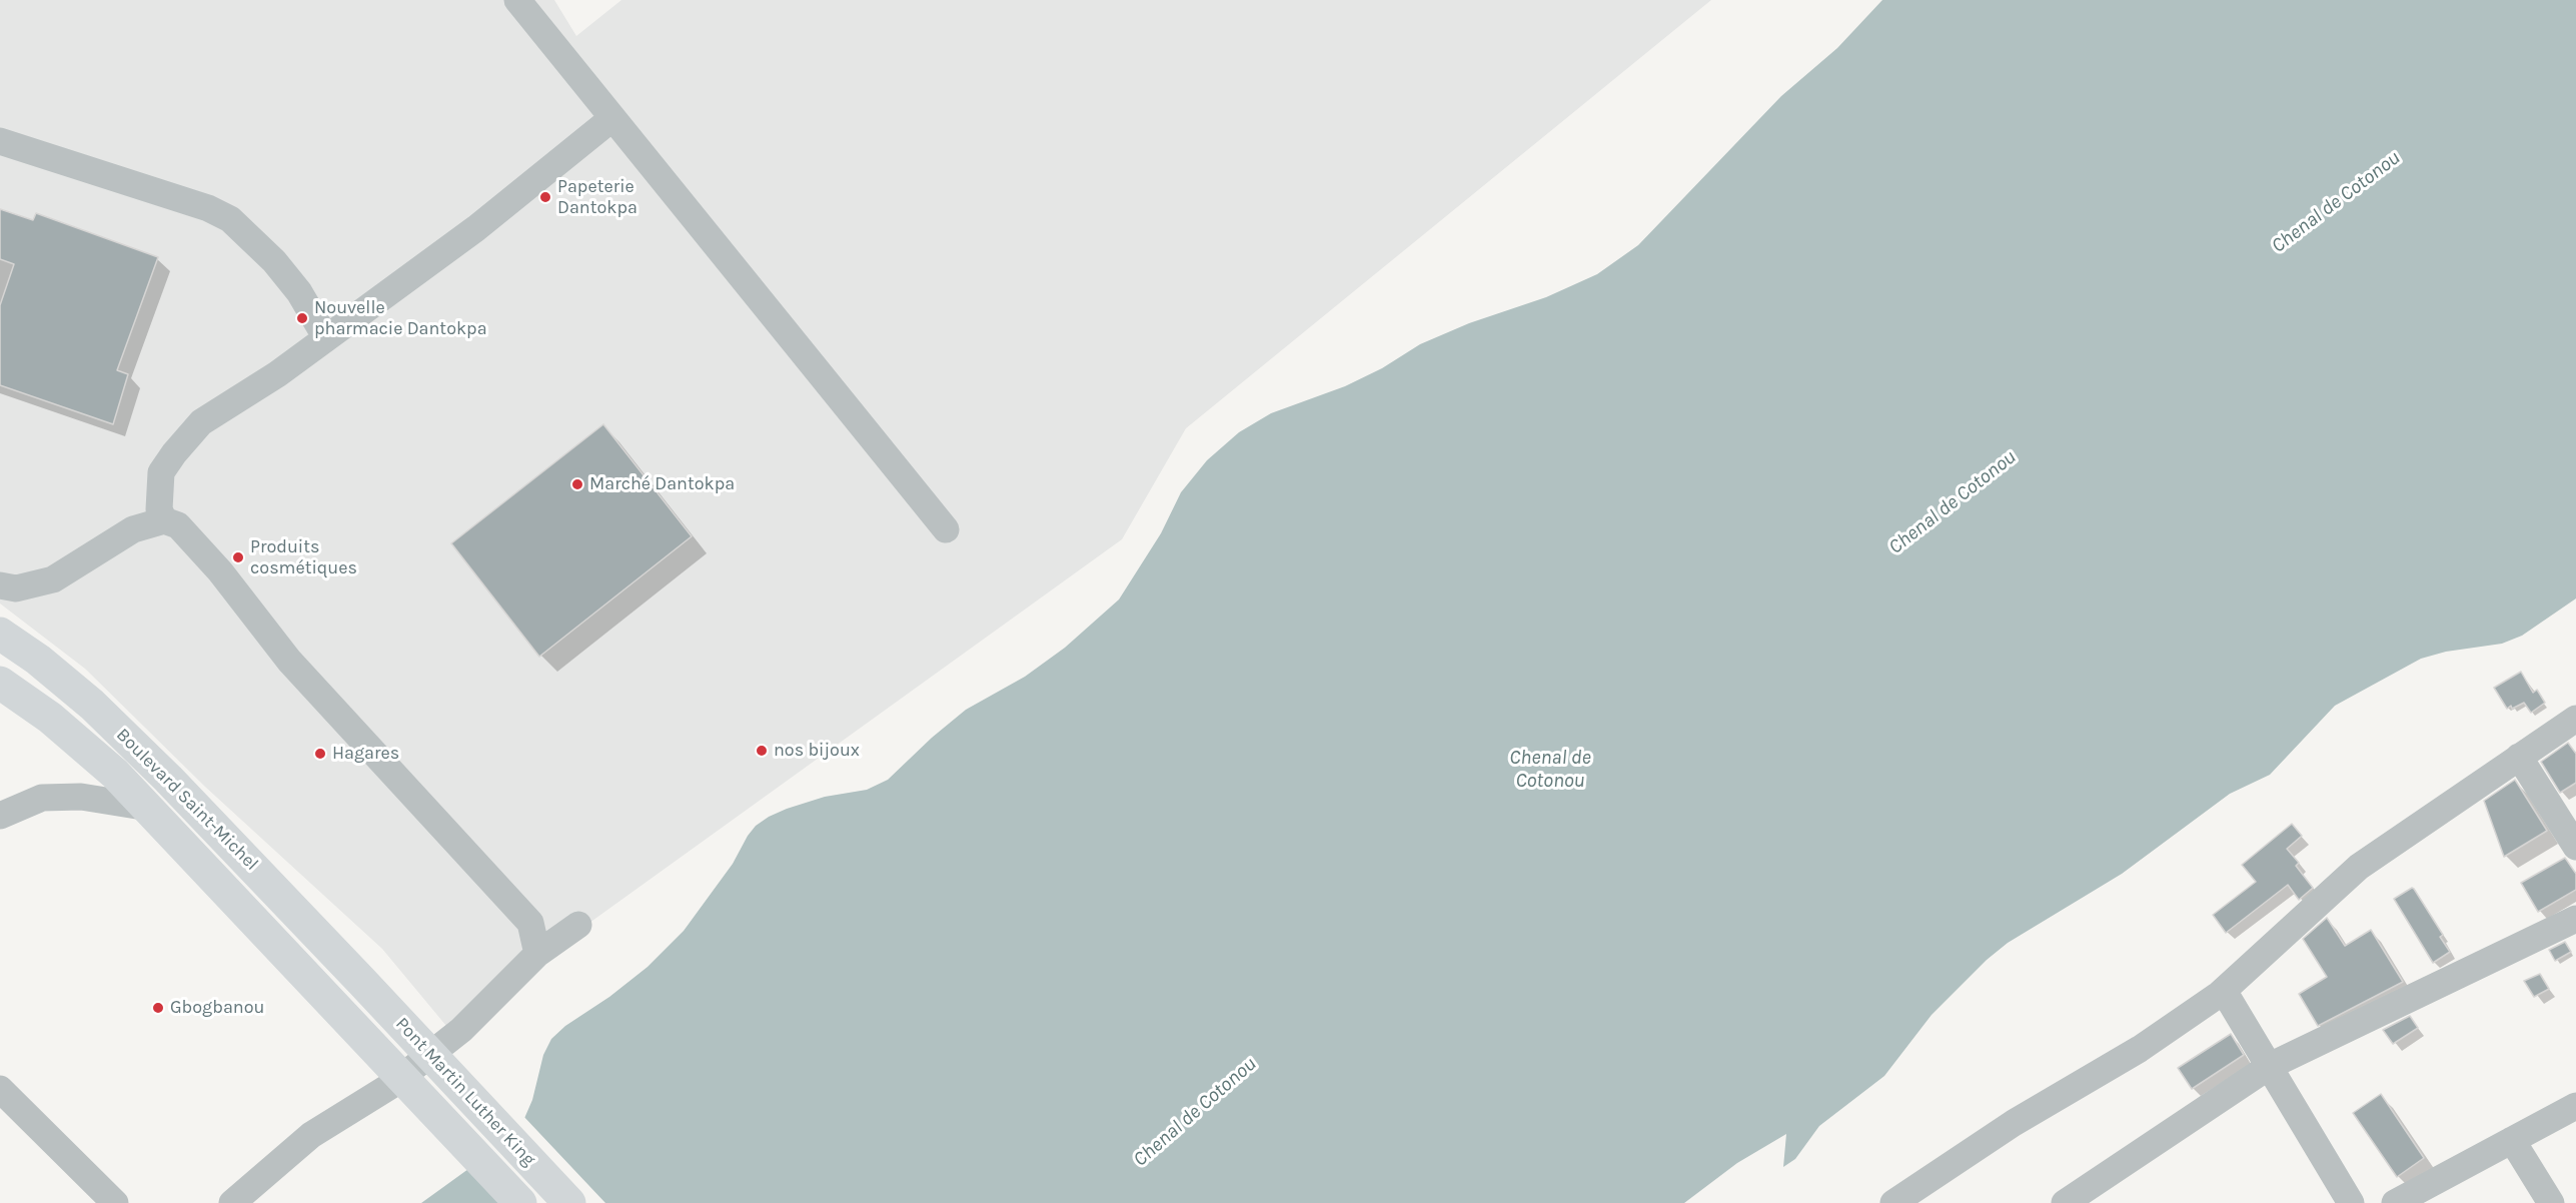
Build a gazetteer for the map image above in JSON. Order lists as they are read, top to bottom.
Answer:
{
  "streets": {
    "main road": ["Boulevard Saint-Michel", "Pont Martin Luther King"]
  },
  "crossings": [
    ["Boulevard Saint-Michel", "Pont Martin Luther King"]
  ],
  "water": ["Chenal de Cotonou"],
  "places": [
    "Papeterie Dantokpa",
    "Nouvelle pharmacie Dantokpa",
    "Marché Dantokpa",
    "Produits cosmétiques",
    "nos bijoux",
    "Hagares",
    "Gbogbanou"
  ]
}
